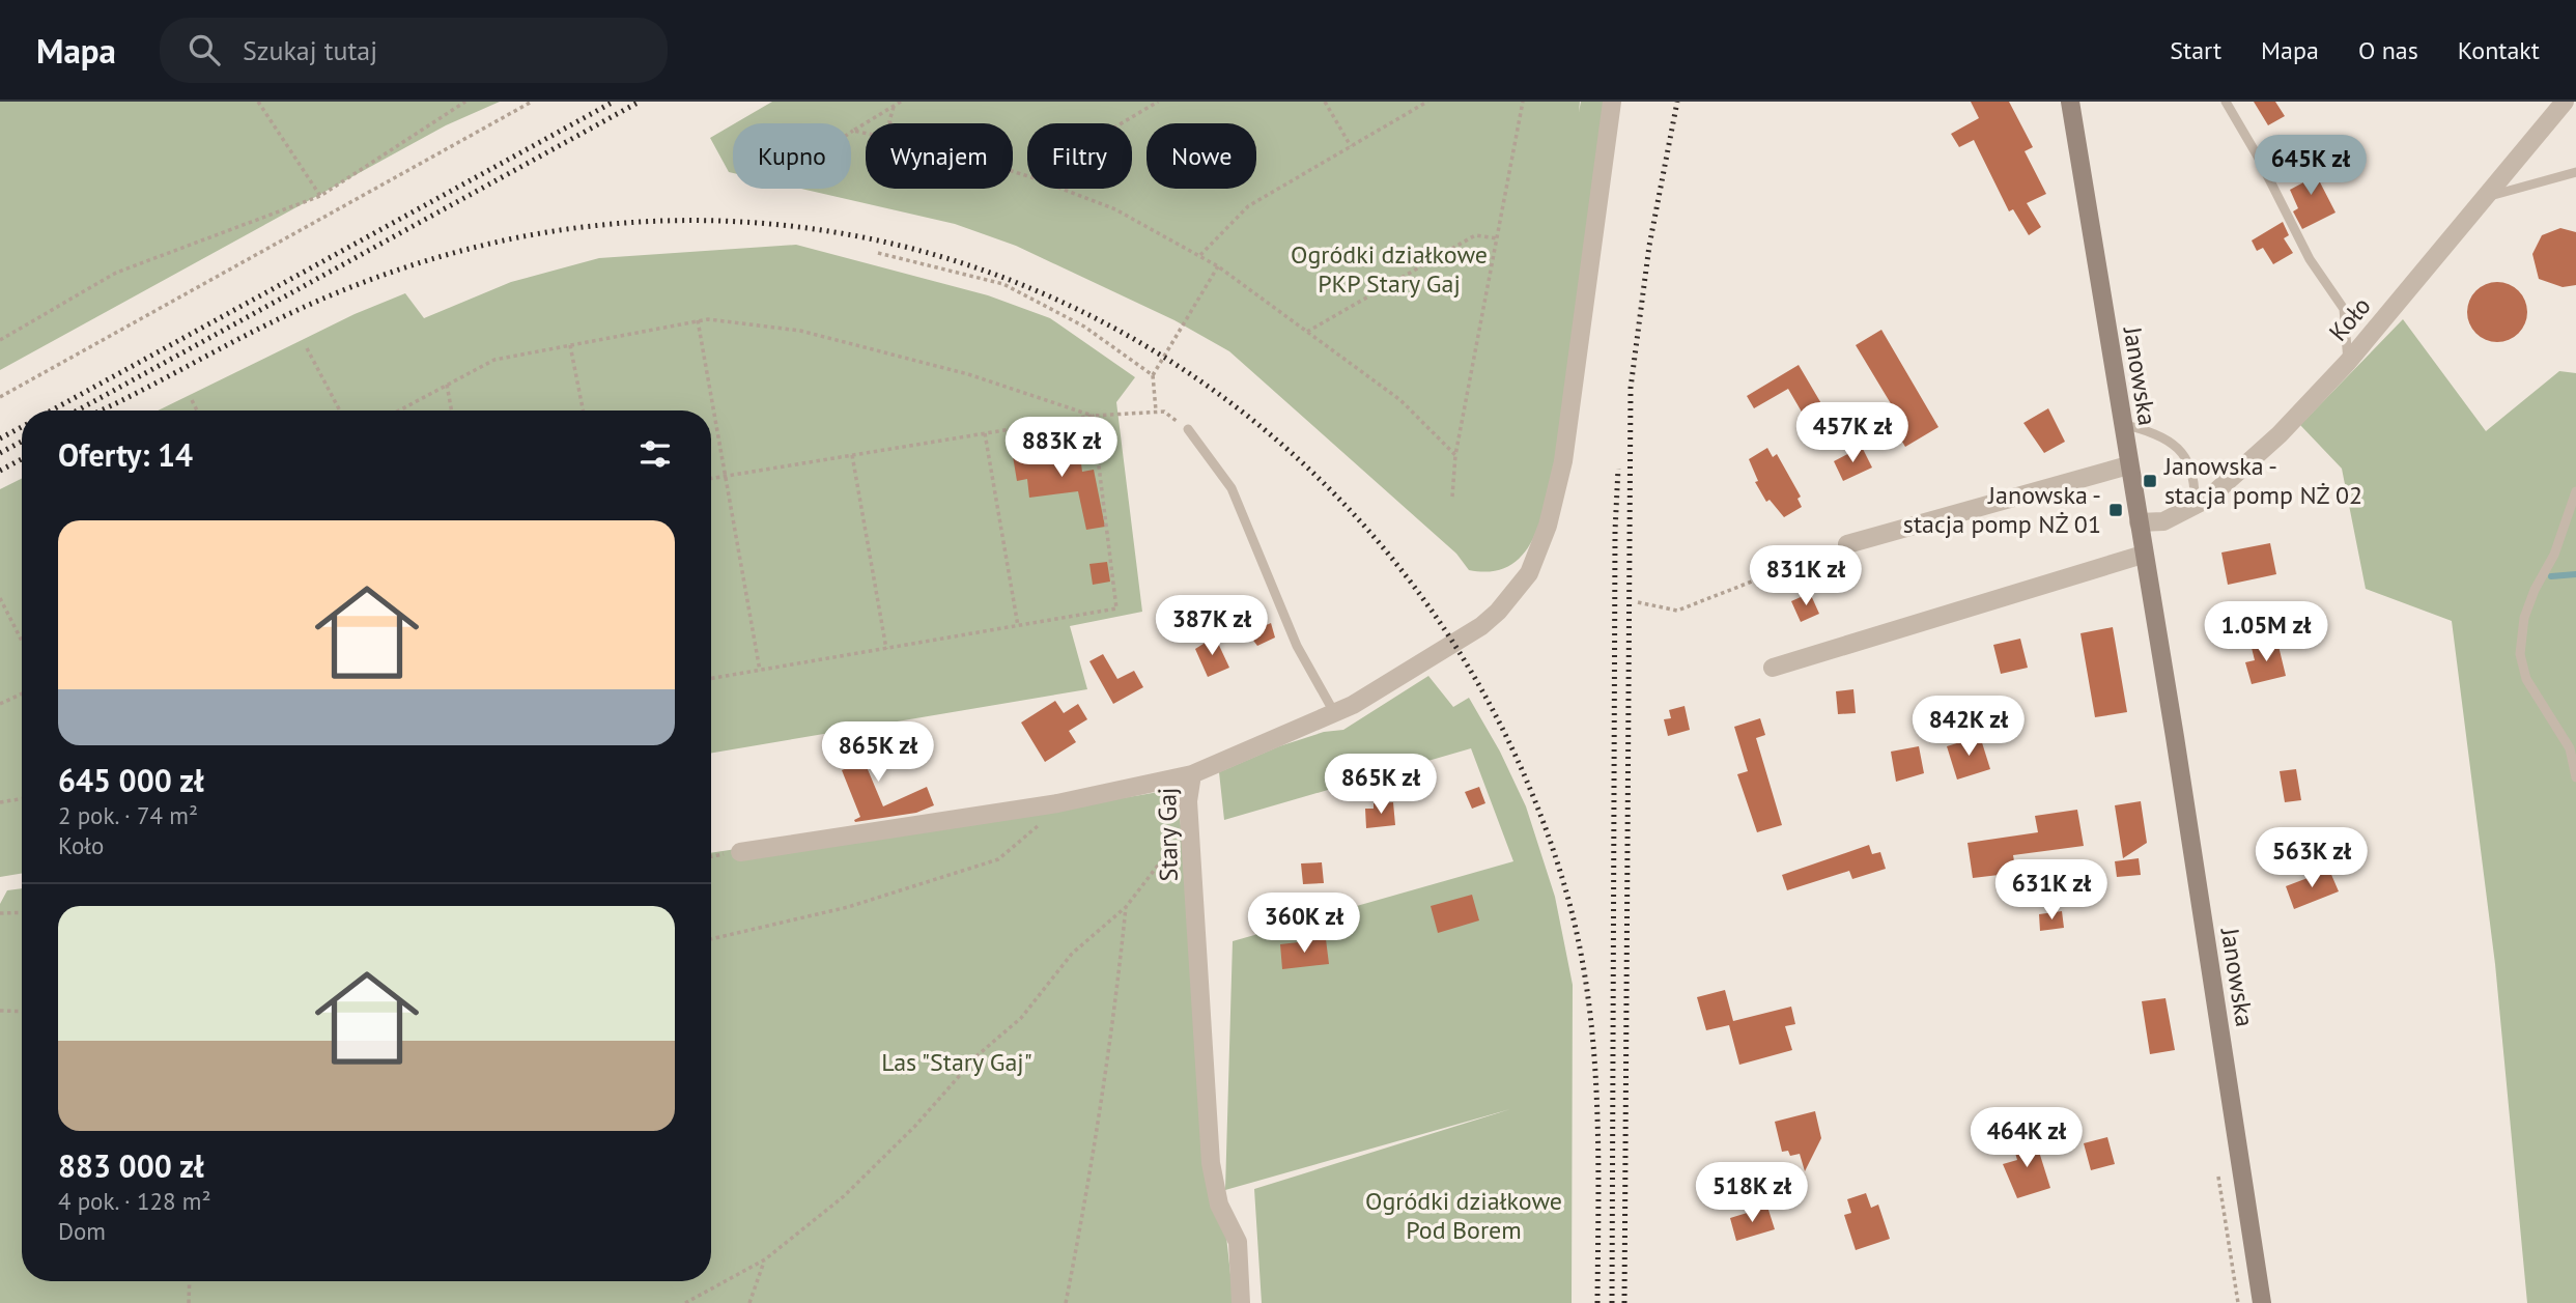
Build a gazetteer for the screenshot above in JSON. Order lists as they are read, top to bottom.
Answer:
{
  "streets": {
    "street": ["Koło", "Janowska", "Stary Gaj"]
  },
  "crossings": [
    ["Koło", "Janowska"]
  ],
  "parks": ["Ogródki działkowe PKP Stary Gaj", "Las \"Stary Gaj\"", "Ogródki działkowe Pod Borem"],
  "places": {
    "transit": ["Janowska - stacja pomp NŻ 02", "Janowska - stacja pomp NŻ 01"]
  },
  "page": {
    "header": "Mapa",
    "search": "Szukaj tutaj",
    "nav": [
      "Start",
      "Mapa",
      "O nas",
      "Kontakt"
    ],
    "chip": [
      "Kupno",
      "Wynajem",
      "Filtry",
      "Nowe"
    ],
    "price": [
      "645K zł",
      "457K zł",
      "883K zł",
      "831K zł",
      "387K zł",
      "1.05M zł",
      "842K zł",
      "865K zł",
      "865K zł",
      "563K zł",
      "631K zł",
      "360K zł",
      "464K zł",
      "518K zł"
    ],
    "heading": "Oferty: 14",
    "list": [
      {
        "name": "645 000 zł",
        "note": "2 pok. · 74 m² · Koło"
      },
      {
        "name": "883 000 zł",
        "note": "4 pok. · 128 m² · Dom"
      }
    ]
  }
}
